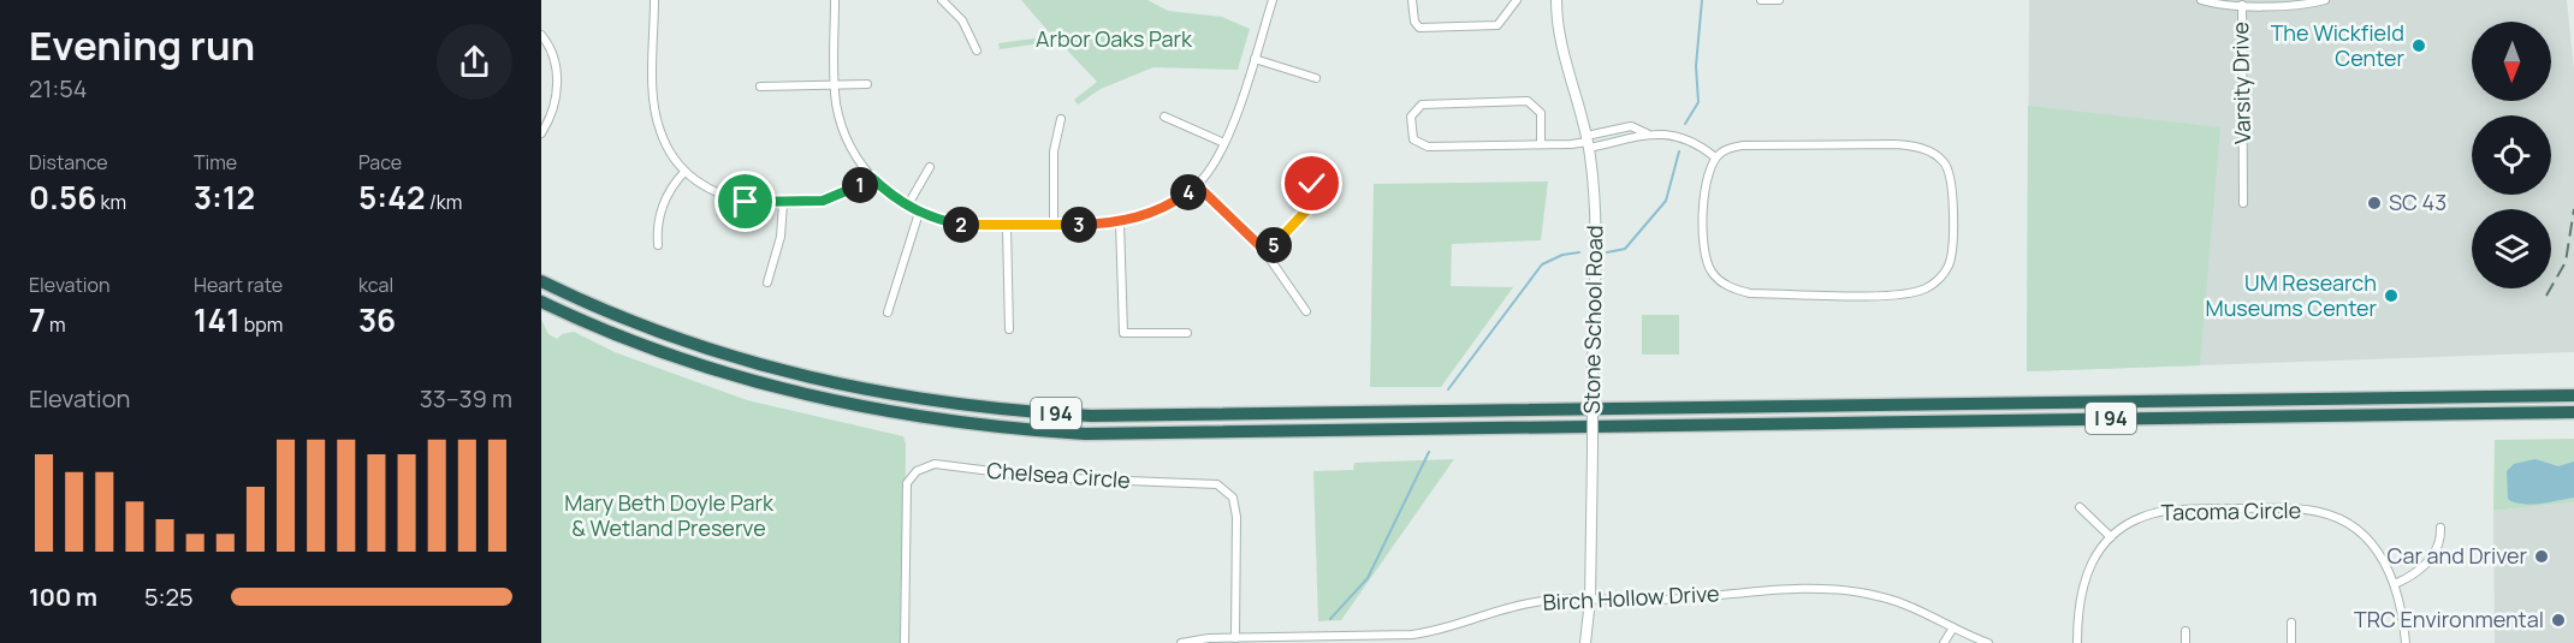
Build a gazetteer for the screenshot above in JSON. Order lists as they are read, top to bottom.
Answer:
{
  "streets": {
    "highway": ["I 94"],
    "main road": ["Stone School Road"],
    "street": [
      "Varsity Drive",
      "Chelsea Circle",
      "Tacoma Circle",
      "Birch Hollow Drive"
    ]
  },
  "crossings": [
    ["Stone School Road", "Birch Hollow Drive"],
    ["Chelsea Circle", "Birch Hollow Drive"]
  ],
  "parks": ["Arbor Oaks Park", "Mary Beth Doyle Park & Wetland Preserve"],
  "places": [
    "The Wickfield Center",
    "SC 43",
    "UM Research Museums Center",
    "Car and Driver",
    "TRC Environmental"
  ],
  "north": "bottom",
  "page": {
    "heading": ["Evening run", "21:54"],
    "stats": [
      ["Distance", "0.56 km"],
      ["Time", "3:12"],
      ["Pace", "5:42 /km"],
      ["Elevation", "7 m"],
      ["Heart rate", "141 bpm"],
      ["kcal", "36"]
    ],
    "pins": [
      "1",
      "4",
      "2",
      "3",
      "5"
    ],
    "chart": ["Elevation", "33–39 m"],
    "list": [
      {
        "name": "100 m",
        "note": "5:25"
      }
    ]
  }
}
